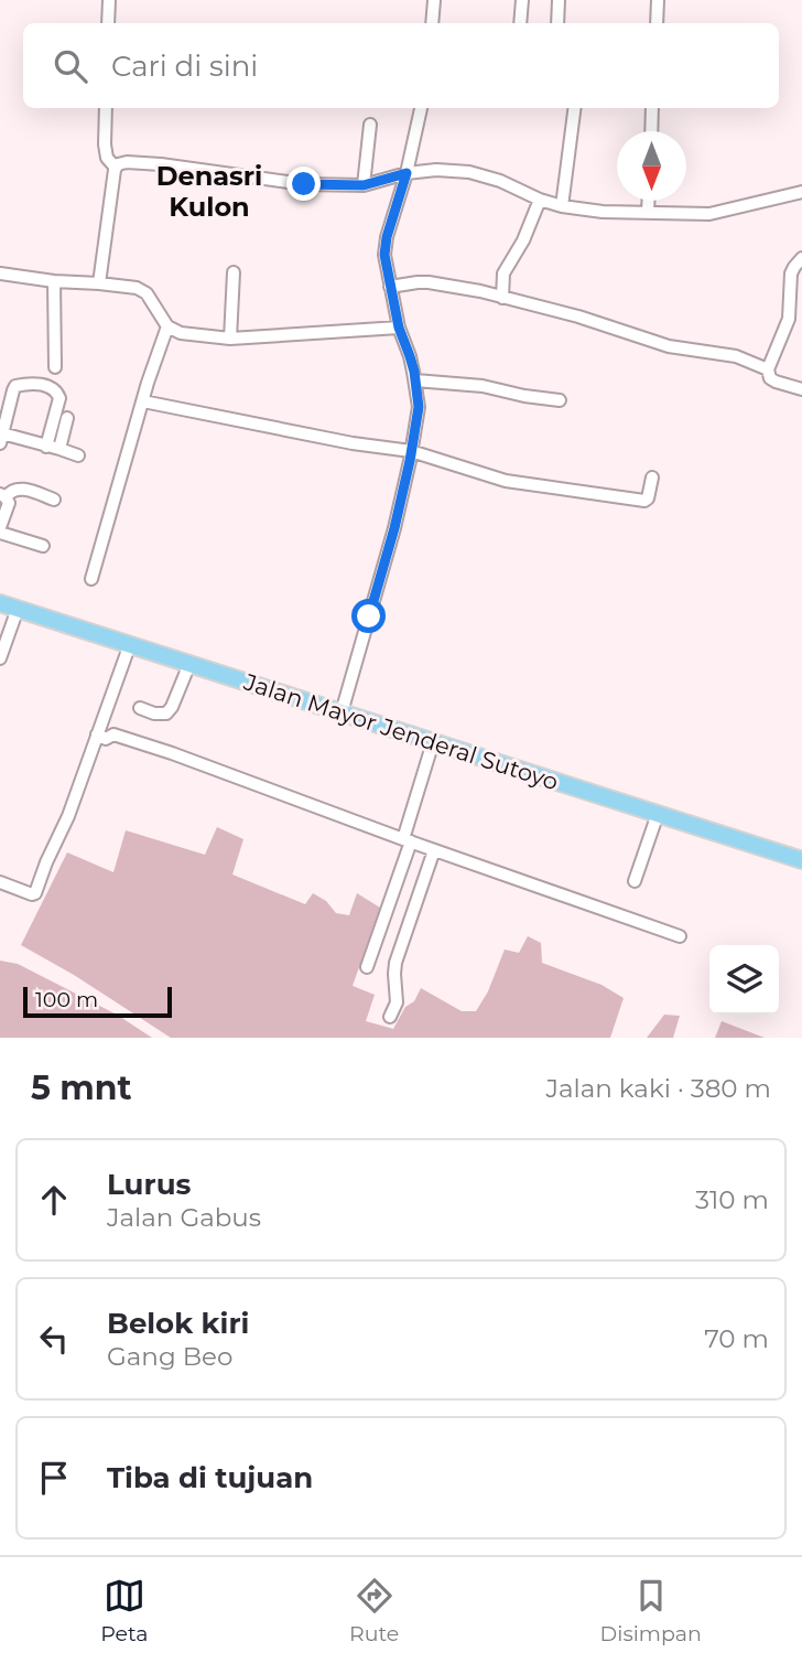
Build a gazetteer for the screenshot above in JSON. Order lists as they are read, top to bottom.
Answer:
{
  "streets": {
    "main road": ["Jalan Mayor Jenderal Sutoyo"]
  },
  "districts": ["Denasri Kulon"],
  "scale_bar": "100 m",
  "north": "bottom",
  "page": {
    "search": "Cari di sini",
    "scale": "100 m",
    "heading": ["5 mnt", "Jalan kaki · 380 m"],
    "list": [
      ["Lurus", "Jalan Gabus", "310 m"],
      ["Belok kiri", "Gang Beo", "70 m"],
      "Tiba di tujuan"
    ],
    "nav": ["Peta", "Rute", "Disimpan"]
  }
}
